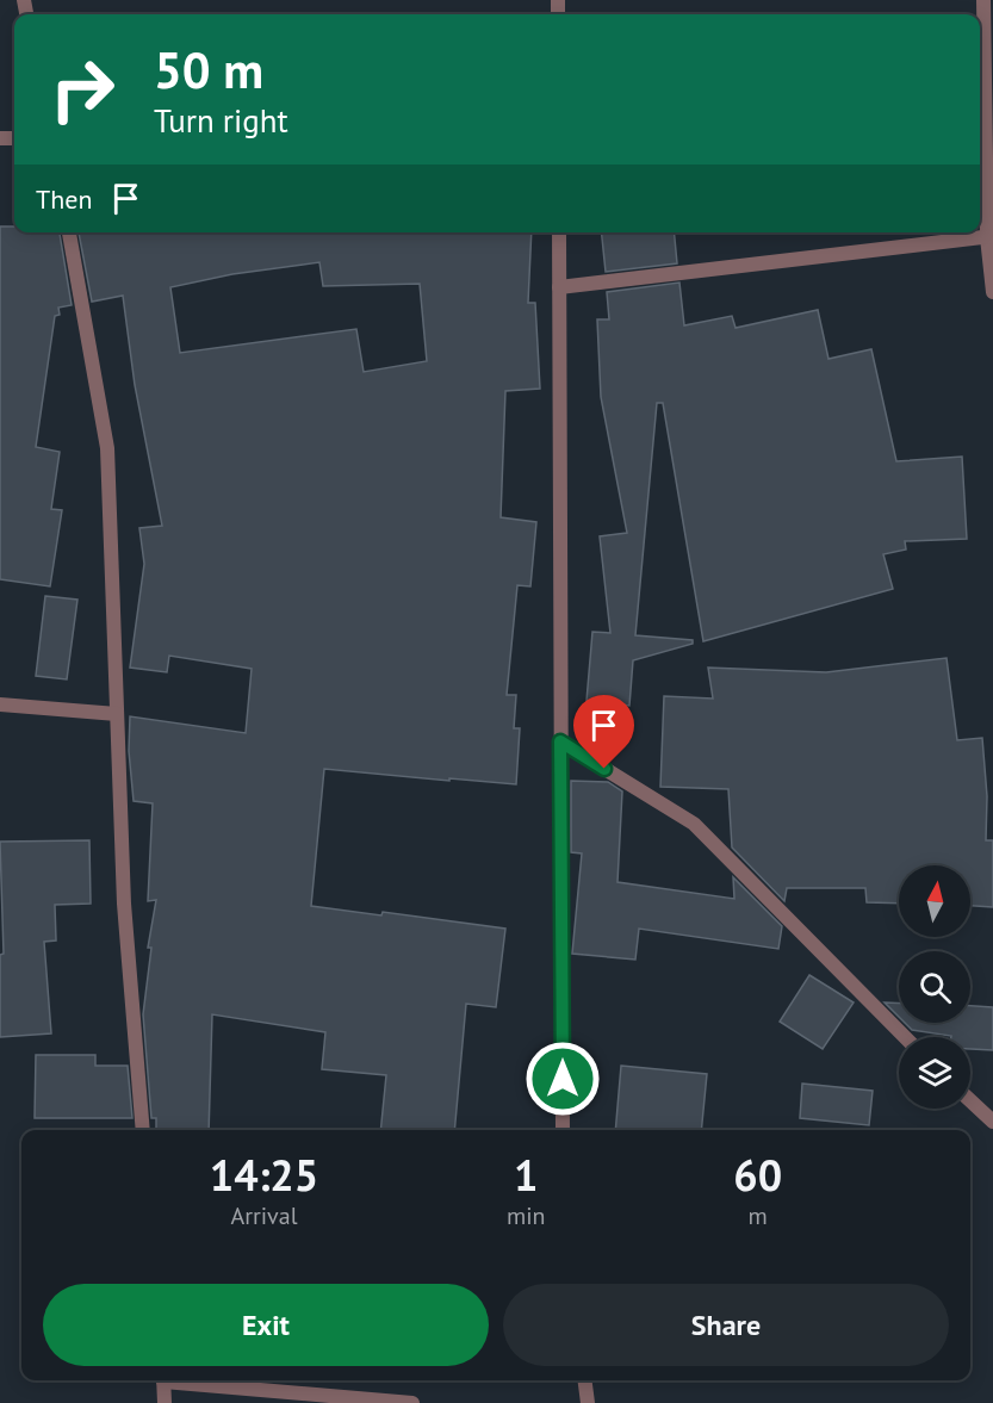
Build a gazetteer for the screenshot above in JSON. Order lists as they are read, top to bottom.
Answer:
{
  "north": "top",
  "page": {
    "turn": ["50 m", "Turn right"],
    "then": "Then",
    "eta": [
      "14:25",
      "Arrival",
      "1",
      "min",
      "60",
      "m"
    ],
    "buttons": ["Exit", "Share"]
  }
}
